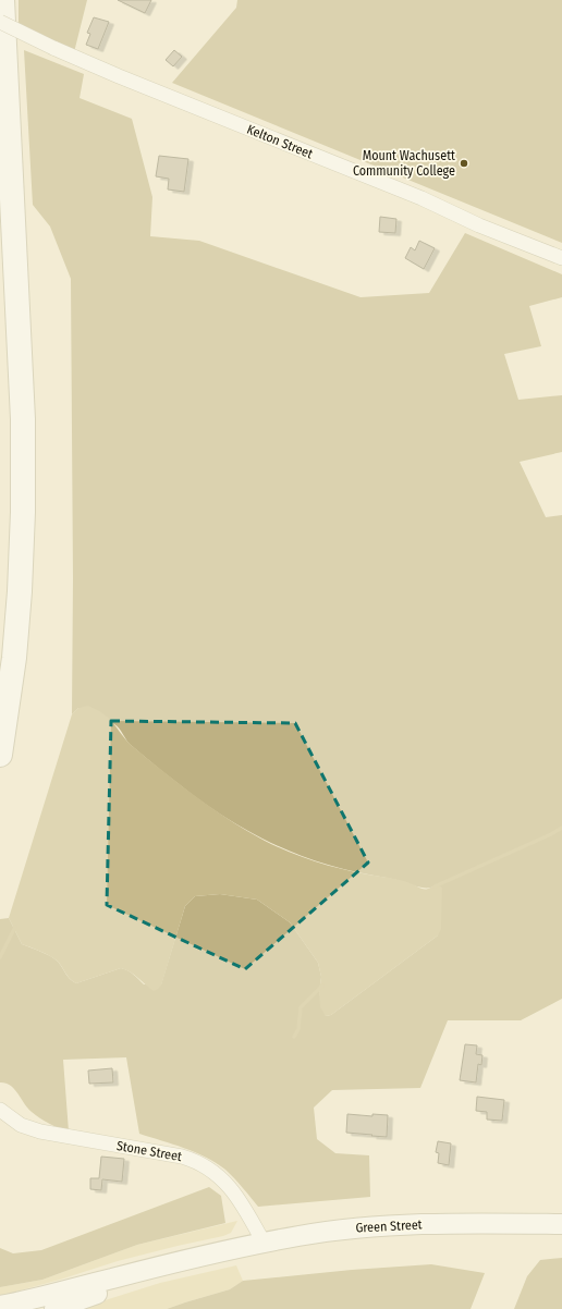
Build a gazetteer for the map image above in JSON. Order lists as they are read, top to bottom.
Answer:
{
  "streets": {
    "street": ["Kelton Street", "Stone Street", "Green Street"]
  },
  "crossings": [
    ["Stone Street", "Green Street"]
  ],
  "places": ["Mount Wachusett Community College"]
}
